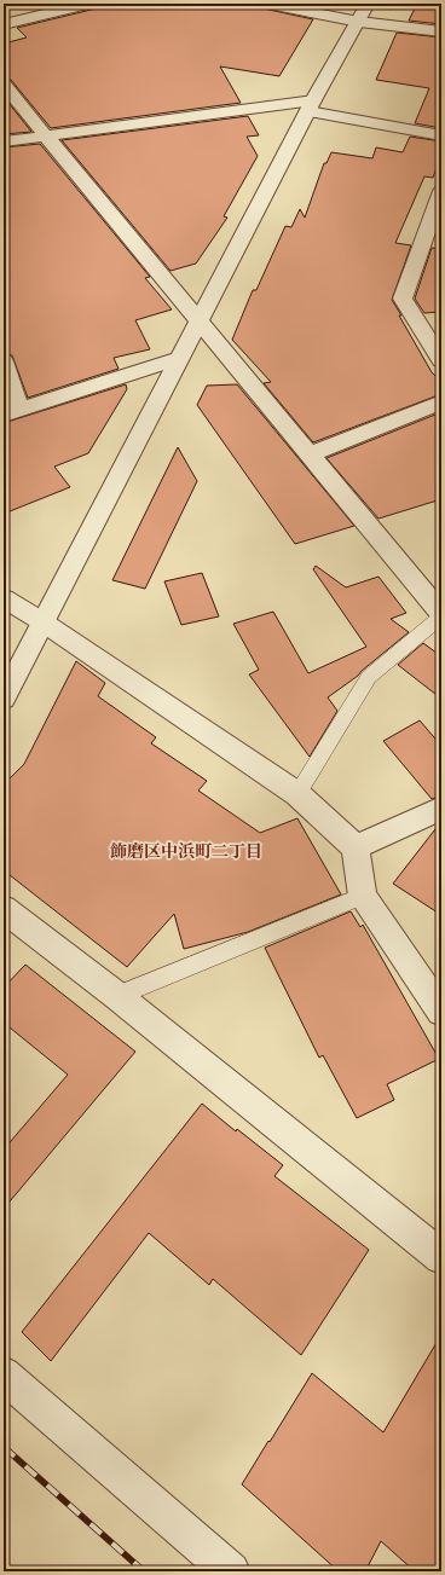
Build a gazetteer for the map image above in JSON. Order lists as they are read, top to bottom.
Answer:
{
  "districts": ["飾磨区中浜町二丁目"]
}
